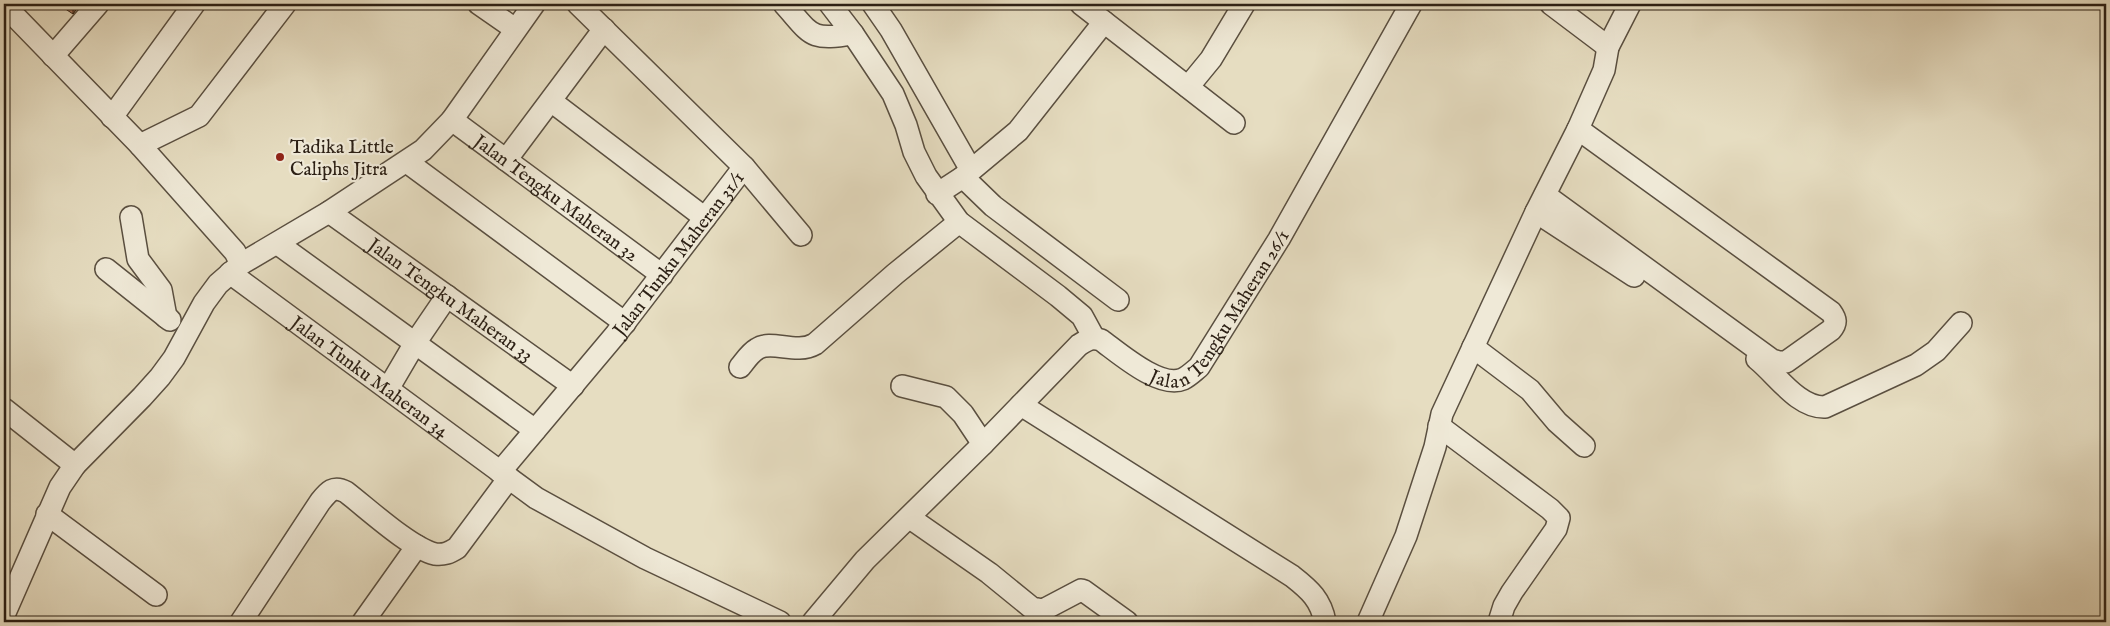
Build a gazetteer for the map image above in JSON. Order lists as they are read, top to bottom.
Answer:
{
  "streets": {
    "street": [
      "Jalan Tengku Maheran 32",
      "Jalan Tunku Maheran 31/1",
      "Jalan Tengku Maheran 26/1",
      "Jalan Tengku Maheran 33",
      "Jalan Tunku Maheran 34"
    ]
  },
  "crossings": [
    ["Jalan Tengku Maheran 32", "Jalan Tunku Maheran 31/1"],
    ["Jalan Tunku Maheran 31/1", "Jalan Tengku Maheran 33"],
    ["Jalan Tunku Maheran 31/1", "Jalan Tunku Maheran 34"]
  ],
  "places": ["Tadika Little Caliphs Jitra"]
}
